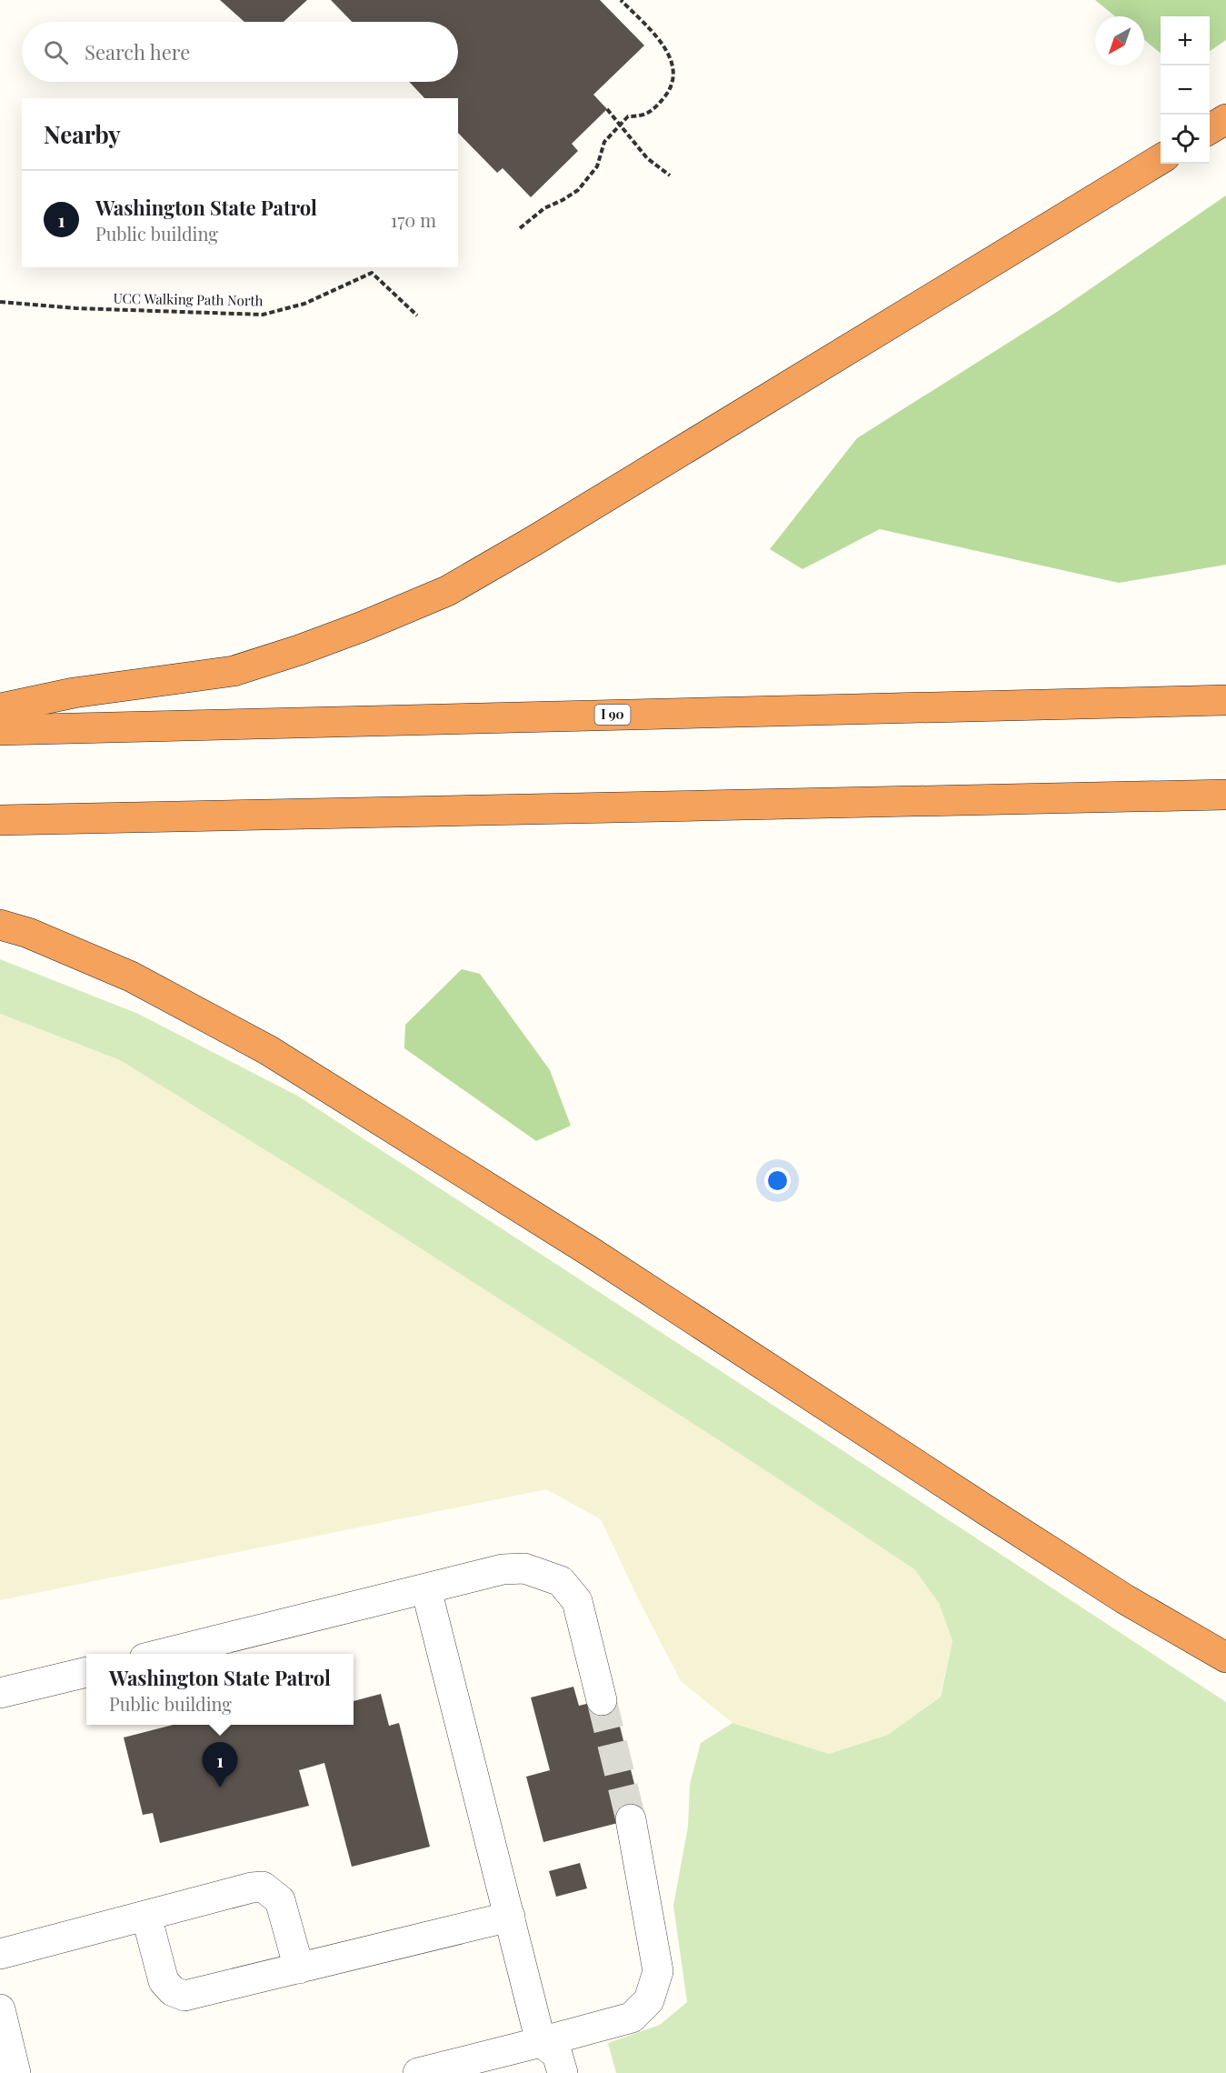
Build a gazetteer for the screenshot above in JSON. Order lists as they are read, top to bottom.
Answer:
{
  "streets": {
    "highway": ["I 90"],
    "path": ["UCC Walking Path North"]
  },
  "north": "bottom left",
  "page": {
    "map_buttons": ["+", "−"],
    "search": "Search here",
    "heading": "Nearby",
    "list": [
      {
        "mark": "1",
        "name": "Washington State Patrol",
        "note": "Public building",
        "value": "170 m"
      }
    ],
    "popup": ["Washington State Patrol", "Public building"],
    "pins": "1"
  }
}
